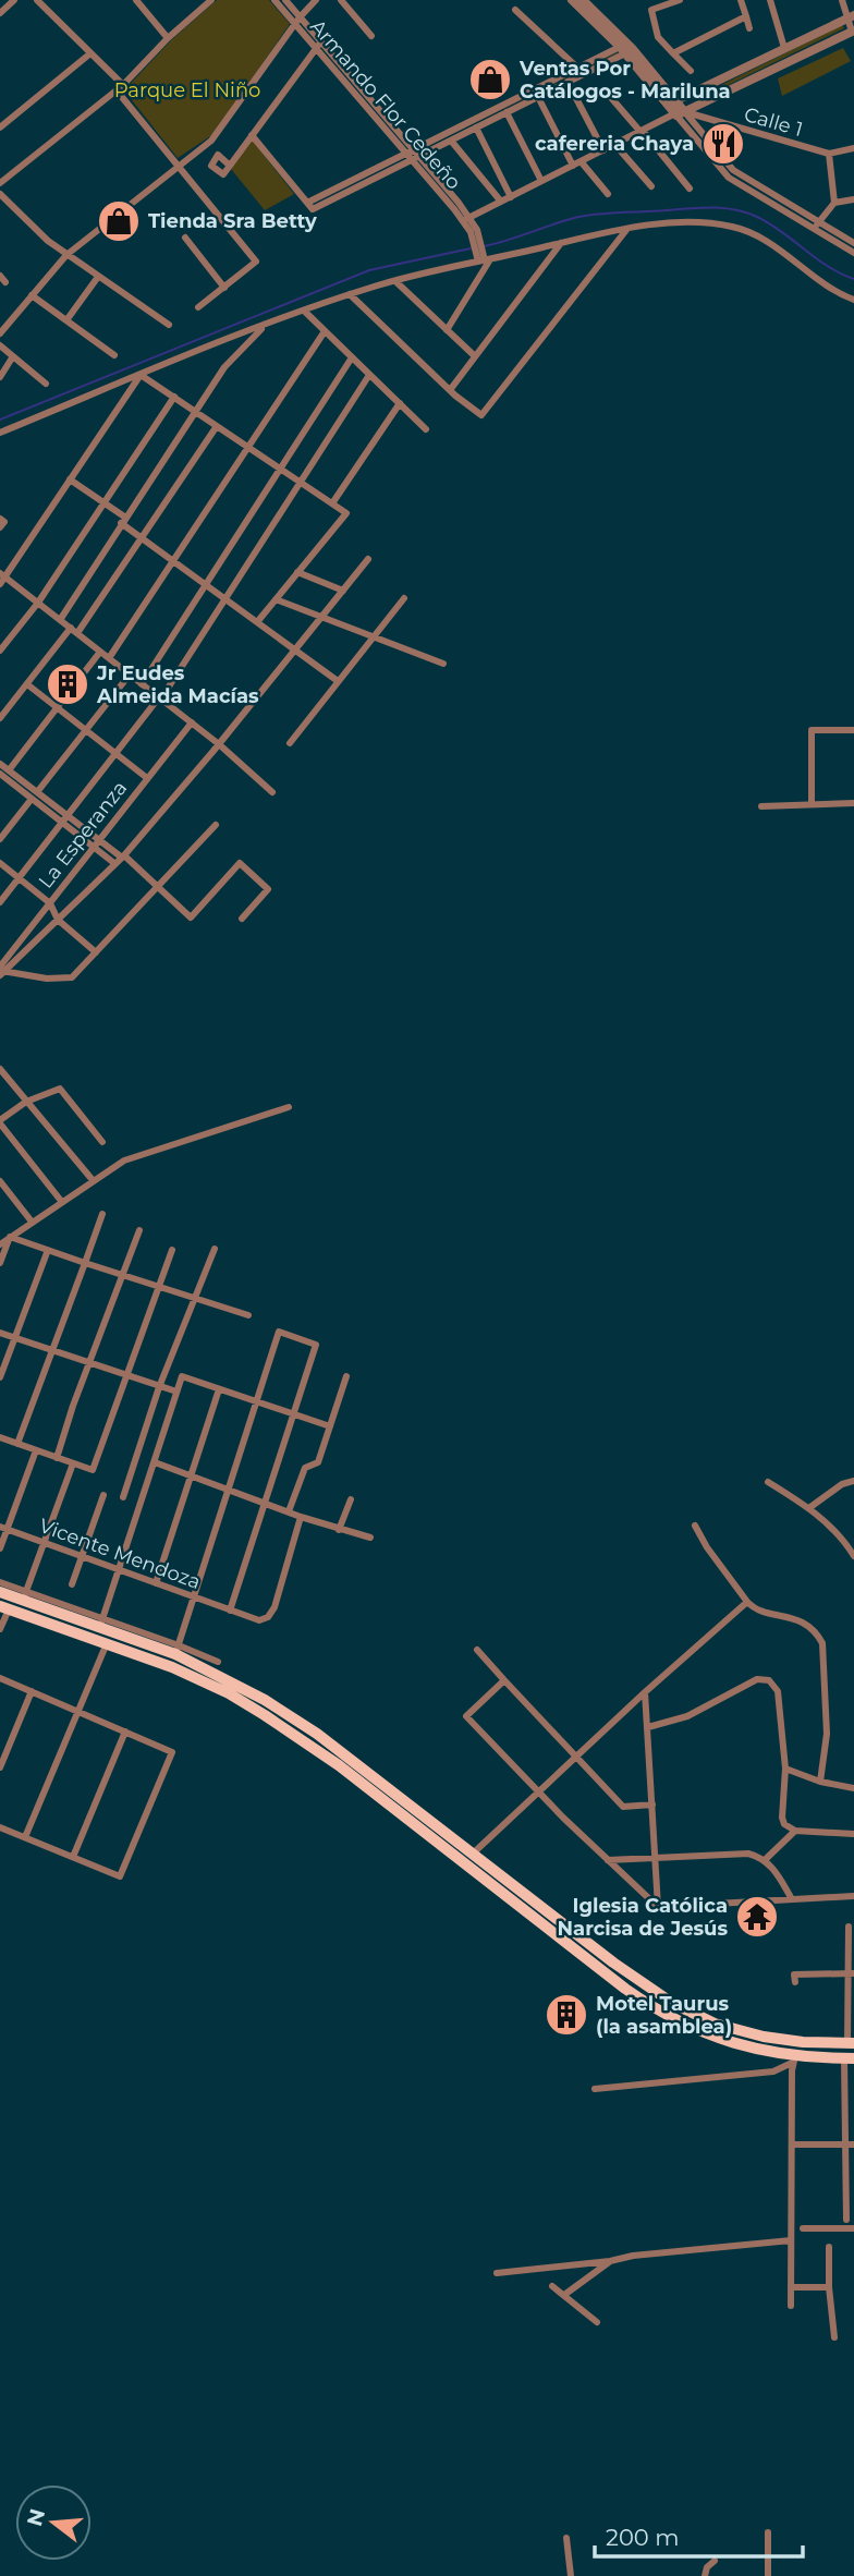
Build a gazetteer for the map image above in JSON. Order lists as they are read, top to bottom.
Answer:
{
  "streets": {
    "street": [
      "Armando Flor Cedeño",
      "Calle 1",
      "La Esperanza",
      "Vicente Mendoza"
    ]
  },
  "parks": ["Parque El Niño"],
  "places": {
    "shop": ["Ventas Por Catálogos - Mariluna", "Tienda Sra Betty"],
    "restaurant": ["cafereria Chaya"],
    "building": ["Jr Eudes Almeida Macías", "Motel Taurus (la asamblea)"],
    "temple": ["Iglesia Católica Narcisa de Jesús"]
  },
  "scale_bar": "200 m",
  "north": "left"
}
